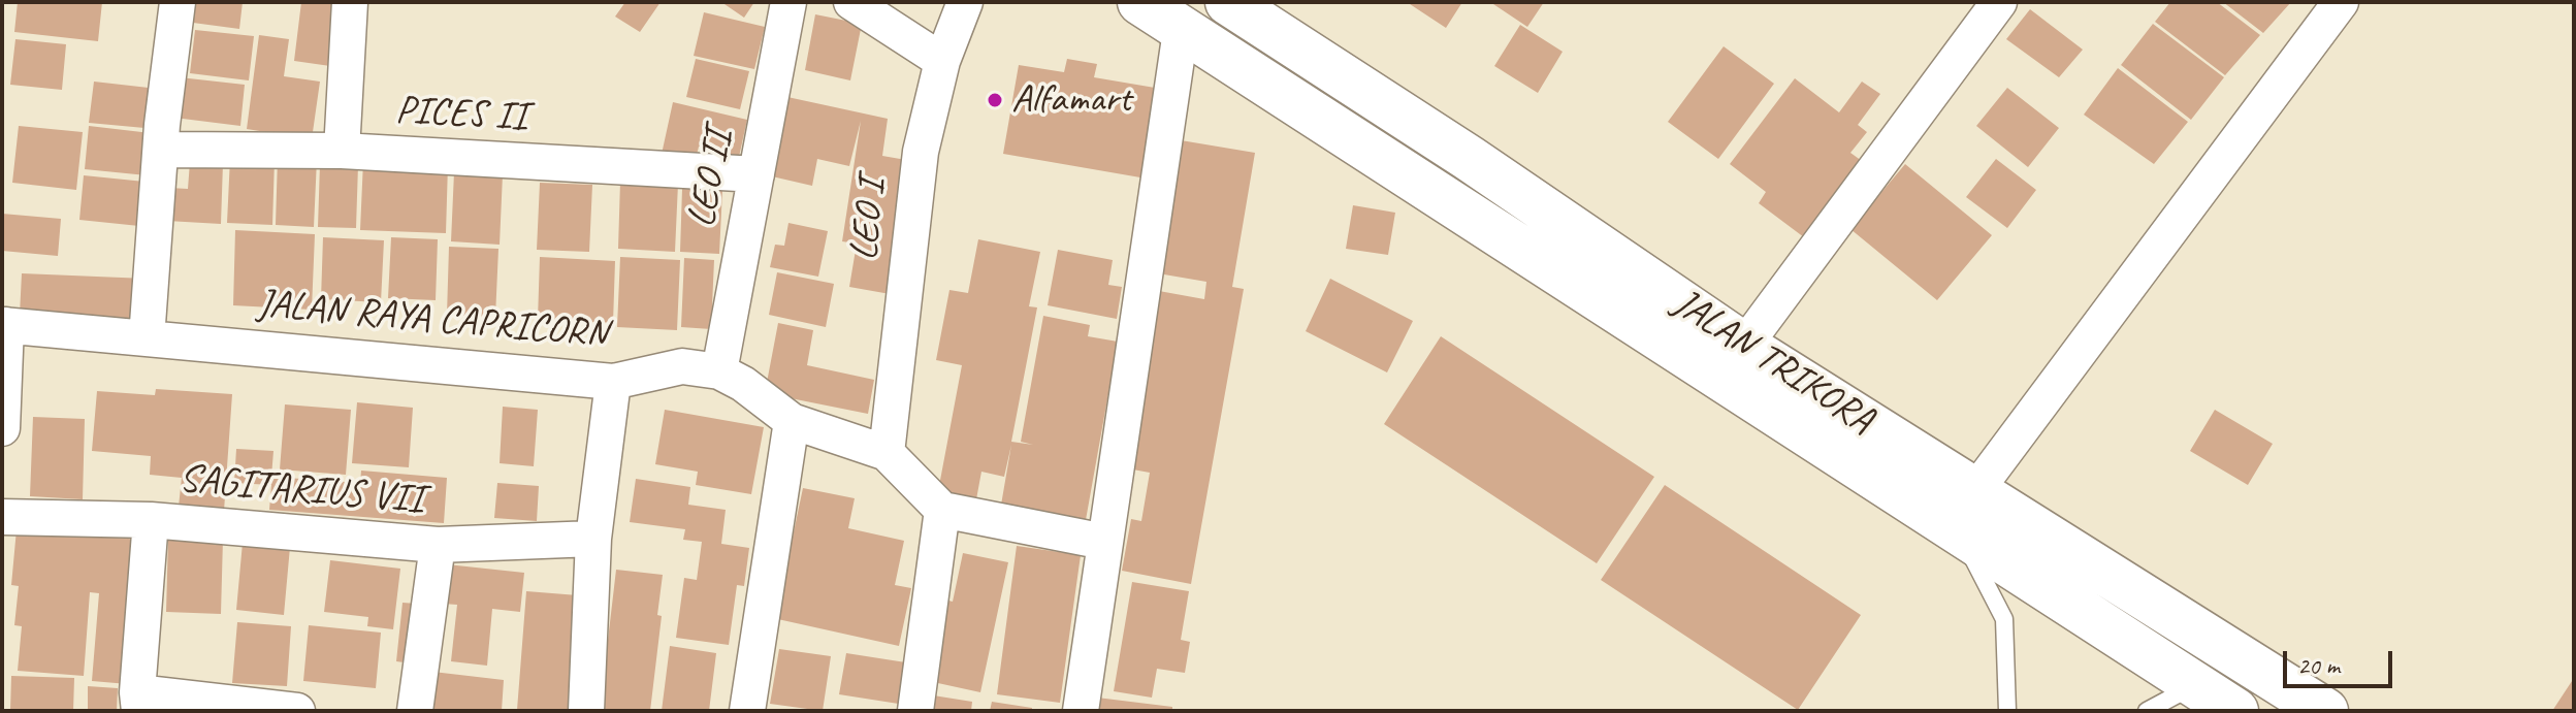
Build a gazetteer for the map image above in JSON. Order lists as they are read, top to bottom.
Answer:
{
  "streets": {
    "main road": ["JALAN TRIKORA"],
    "street": [
      "PICES II",
      "LEO II",
      "LEO I",
      "JALAN RAYA CAPRICORN",
      "SAGITARIUS VII"
    ]
  },
  "crossings": [
    ["PICES II", "LEO II"],
    ["LEO II", "JALAN RAYA CAPRICORN"],
    ["LEO I", "JALAN RAYA CAPRICORN"]
  ],
  "places": ["Alfamart"],
  "scale_bar": "20 m"
}
